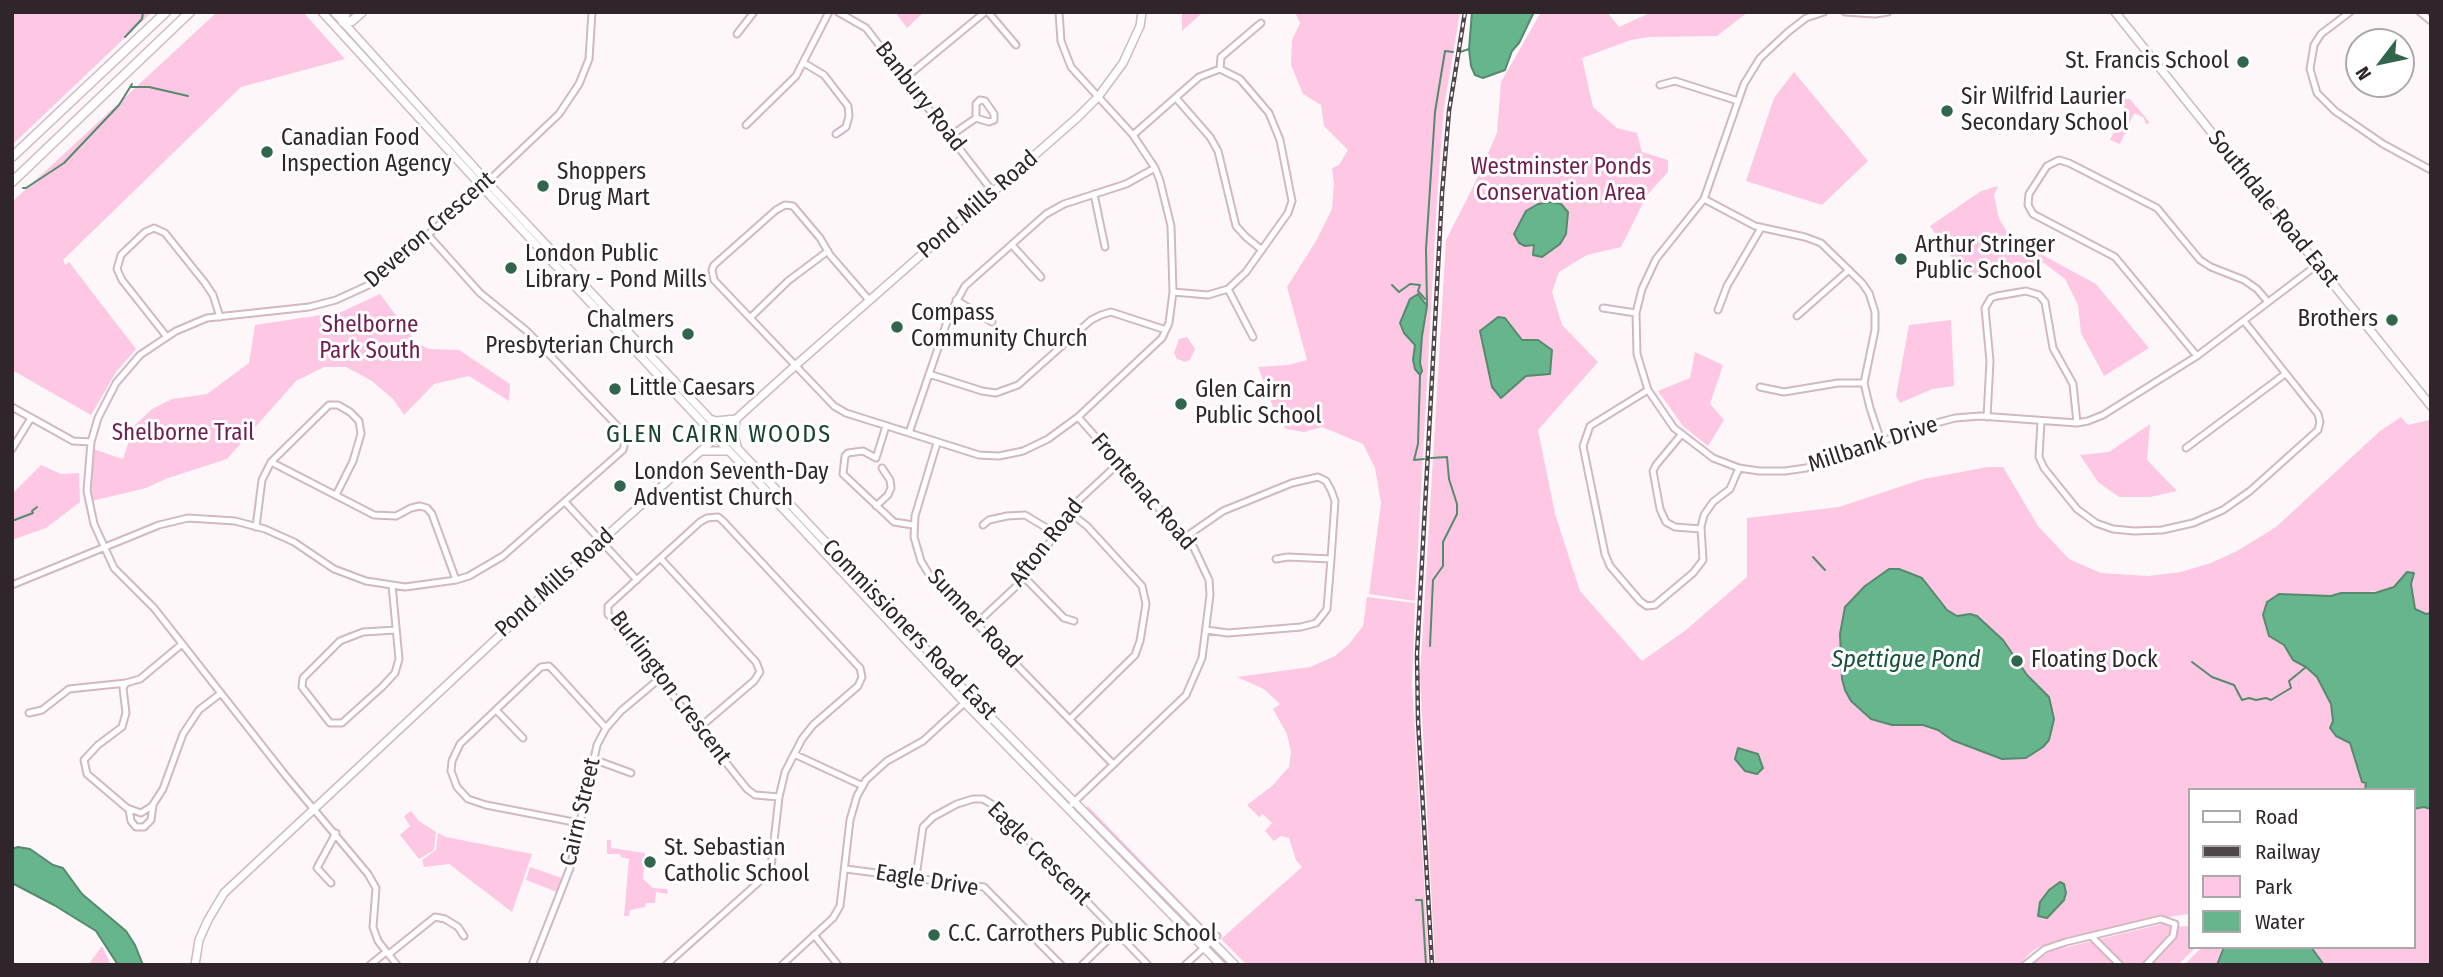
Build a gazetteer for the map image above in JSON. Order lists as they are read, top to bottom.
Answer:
{
  "streets": {
    "main road": ["Pond Mills Road", "Southdale Road East", "Commissioners Road East"],
    "street": [
      "Banbury Road",
      "Deveron Crescent",
      "Millbank Drive",
      "Frontenac Road",
      "Afton Road",
      "Sumner Road",
      "Burlington Crescent",
      "Cairn Street",
      "Eagle Crescent",
      "Eagle Drive"
    ]
  },
  "crossings": [
    ["Banbury Road", "Pond Mills Road"],
    ["Pond Mills Road", "Deveron Crescent"],
    ["Pond Mills Road", "Commissioners Road East"],
    ["Southdale Road East", "Millbank Drive"],
    ["Deveron Crescent", "Commissioners Road East"],
    ["Frontenac Road", "Afton Road"],
    ["Frontenac Road", "Sumner Road"],
    ["Frontenac Road", "Commissioners Road East"],
    ["Afton Road", "Sumner Road"],
    ["Burlington Crescent", "Cairn Street"],
    ["Eagle Crescent", "Eagle Drive"]
  ],
  "districts": ["GLEN CAIRN WOODS"],
  "water": ["Spettigue Pond"],
  "parks": ["Westminster Ponds Conservation Area", "Shelborne Park South", "Shelborne Trail"],
  "places": [
    "St. Francis School",
    "Sir Wilfrid Laurier Secondary School",
    "Canadian Food Inspection Agency",
    "Shoppers Drug Mart",
    "Arthur Stringer Public School",
    "London Public Library - Pond Mills",
    "Brothers",
    "Compass Community Church",
    "Chalmers Presbyterian Church",
    "Little Caesars",
    "Glen Cairn Public School",
    "London Seventh-Day Adventist Church",
    "Floating Dock",
    "St. Sebastian Catholic School",
    "C.C. Carrothers Public School"
  ],
  "legend": [
    "Road",
    "Railway",
    "Park",
    "Water"
  ],
  "north": "bottom left"
}
